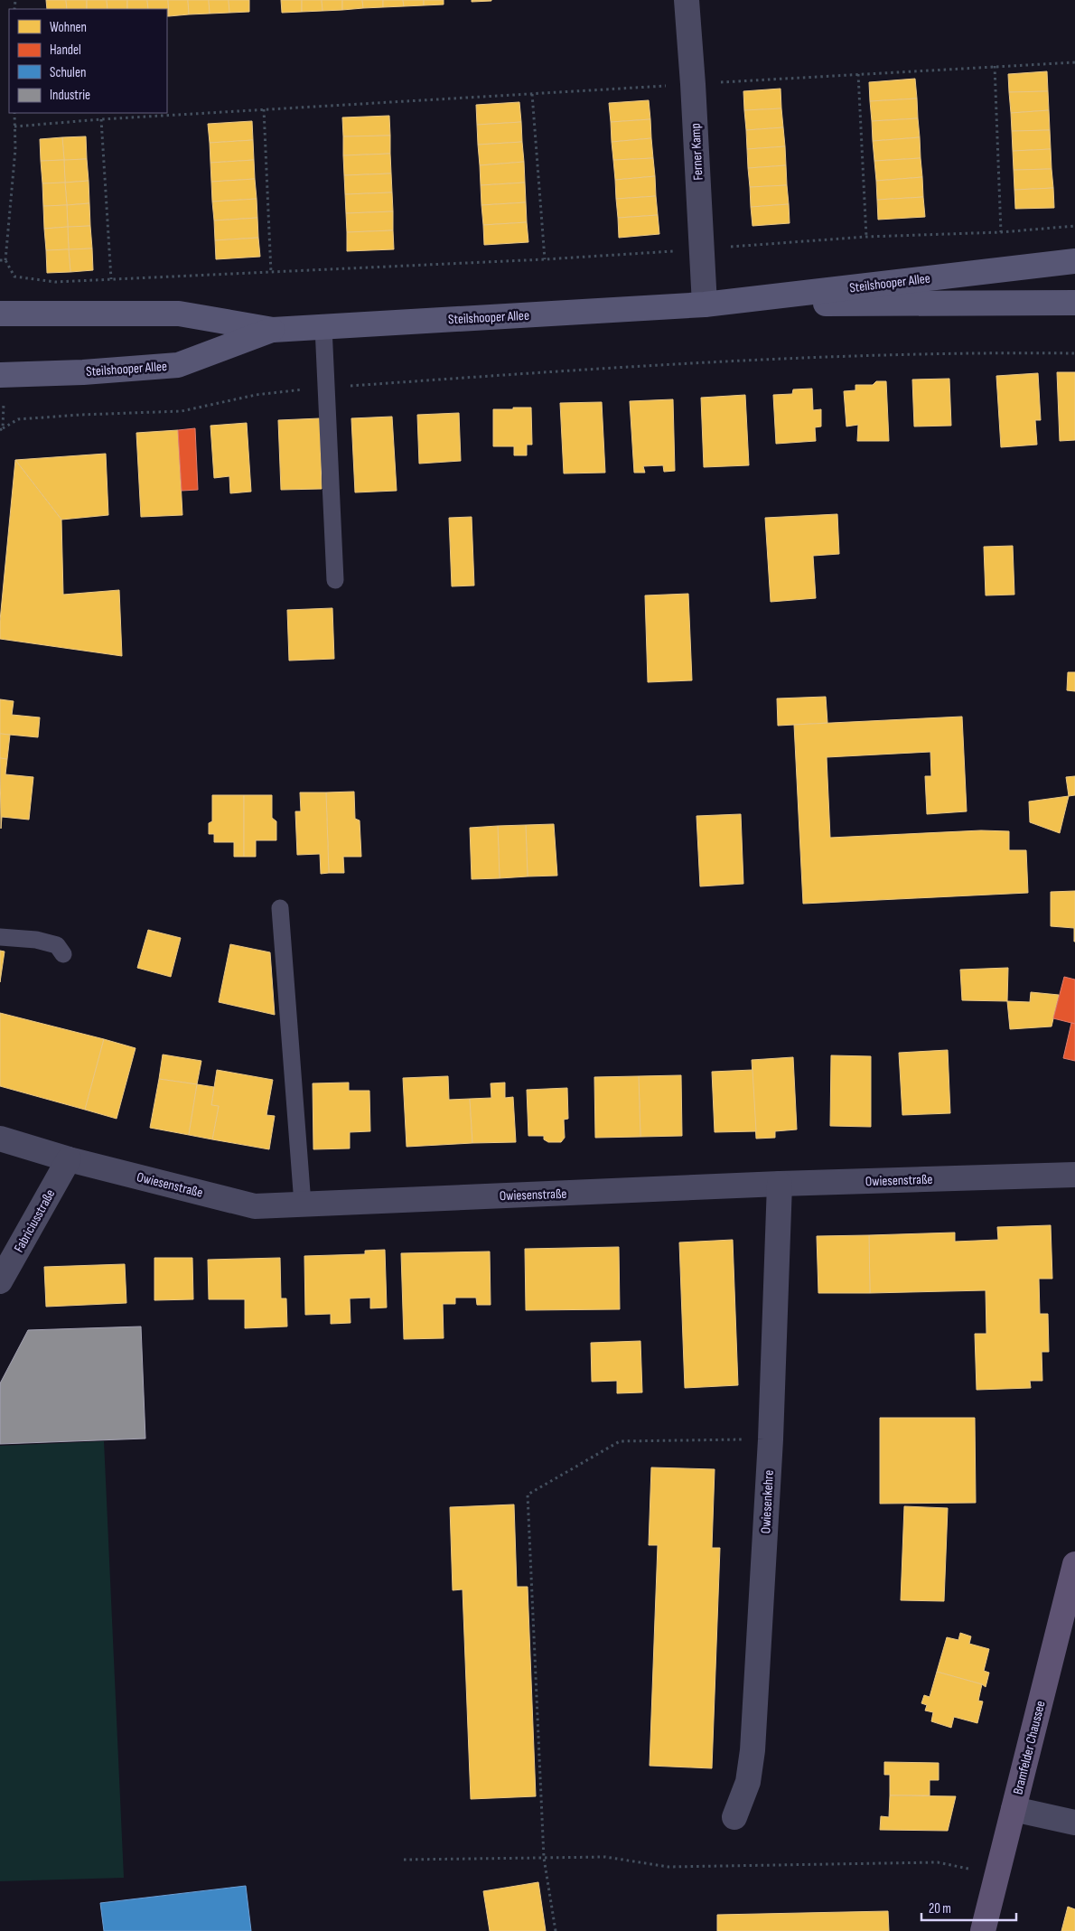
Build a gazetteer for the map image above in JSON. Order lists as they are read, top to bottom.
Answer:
{
  "streets": {
    "main road": ["Steilshooper Allee", "Bramfelder Chaussee"],
    "street": [
      "Ferner Kamp",
      "Owiesenstraße",
      "Fabriciusstraße",
      "Owiesenkehre"
    ]
  },
  "crossings": [
    ["Ferner Kamp", "Steilshooper Allee"],
    ["Owiesenstraße", "Fabriciusstraße"],
    ["Owiesenstraße", "Owiesenkehre"]
  ],
  "legend": [
    "Wohnen",
    "Handel",
    "Schulen",
    "Industrie"
  ],
  "scale_bar": "20 m"
}
